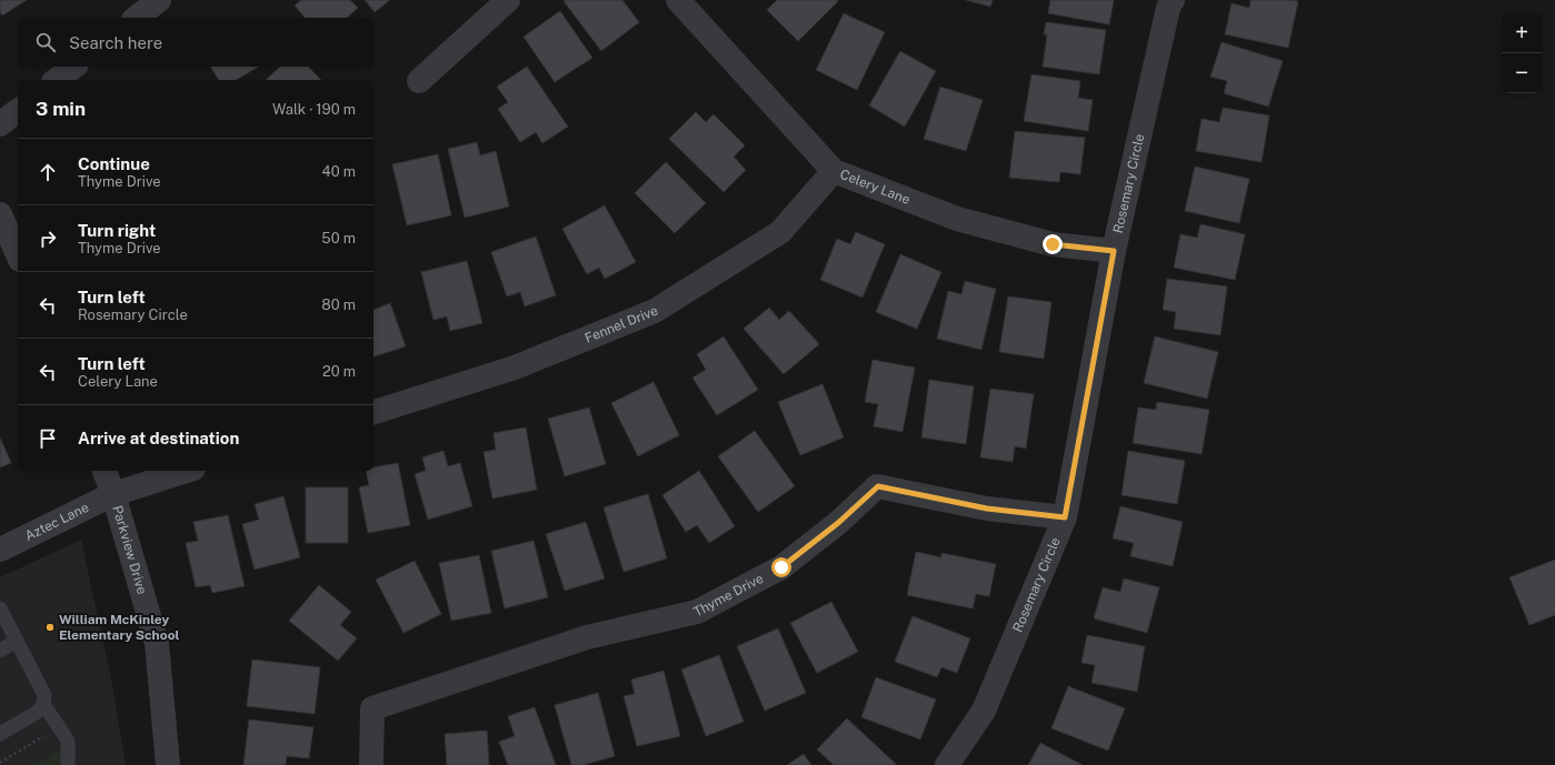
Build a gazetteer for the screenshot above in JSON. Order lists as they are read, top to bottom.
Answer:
{
  "streets": {
    "street": [
      "Rosemary Circle",
      "Celery Lane",
      "Fennel Drive",
      "Aztec Lane",
      "Parkview Drive",
      "Thyme Drive"
    ]
  },
  "crossings": [
    ["Rosemary Circle", "Celery Lane"],
    ["Rosemary Circle", "Thyme Drive"],
    ["Celery Lane", "Fennel Drive"],
    ["Aztec Lane", "Parkview Drive"]
  ],
  "places": ["William McKinley Elementary School"],
  "page": {
    "map_buttons": ["+", "−"],
    "search": "Search here",
    "heading": ["3 min", "Walk · 190 m"],
    "list": [
      ["Continue", "Thyme Drive", "40 m"],
      ["Turn right", "Thyme Drive", "50 m"],
      ["Turn left", "Rosemary Circle", "80 m"],
      ["Turn left", "Celery Lane", "20 m"],
      "Arrive at destination"
    ]
  }
}
